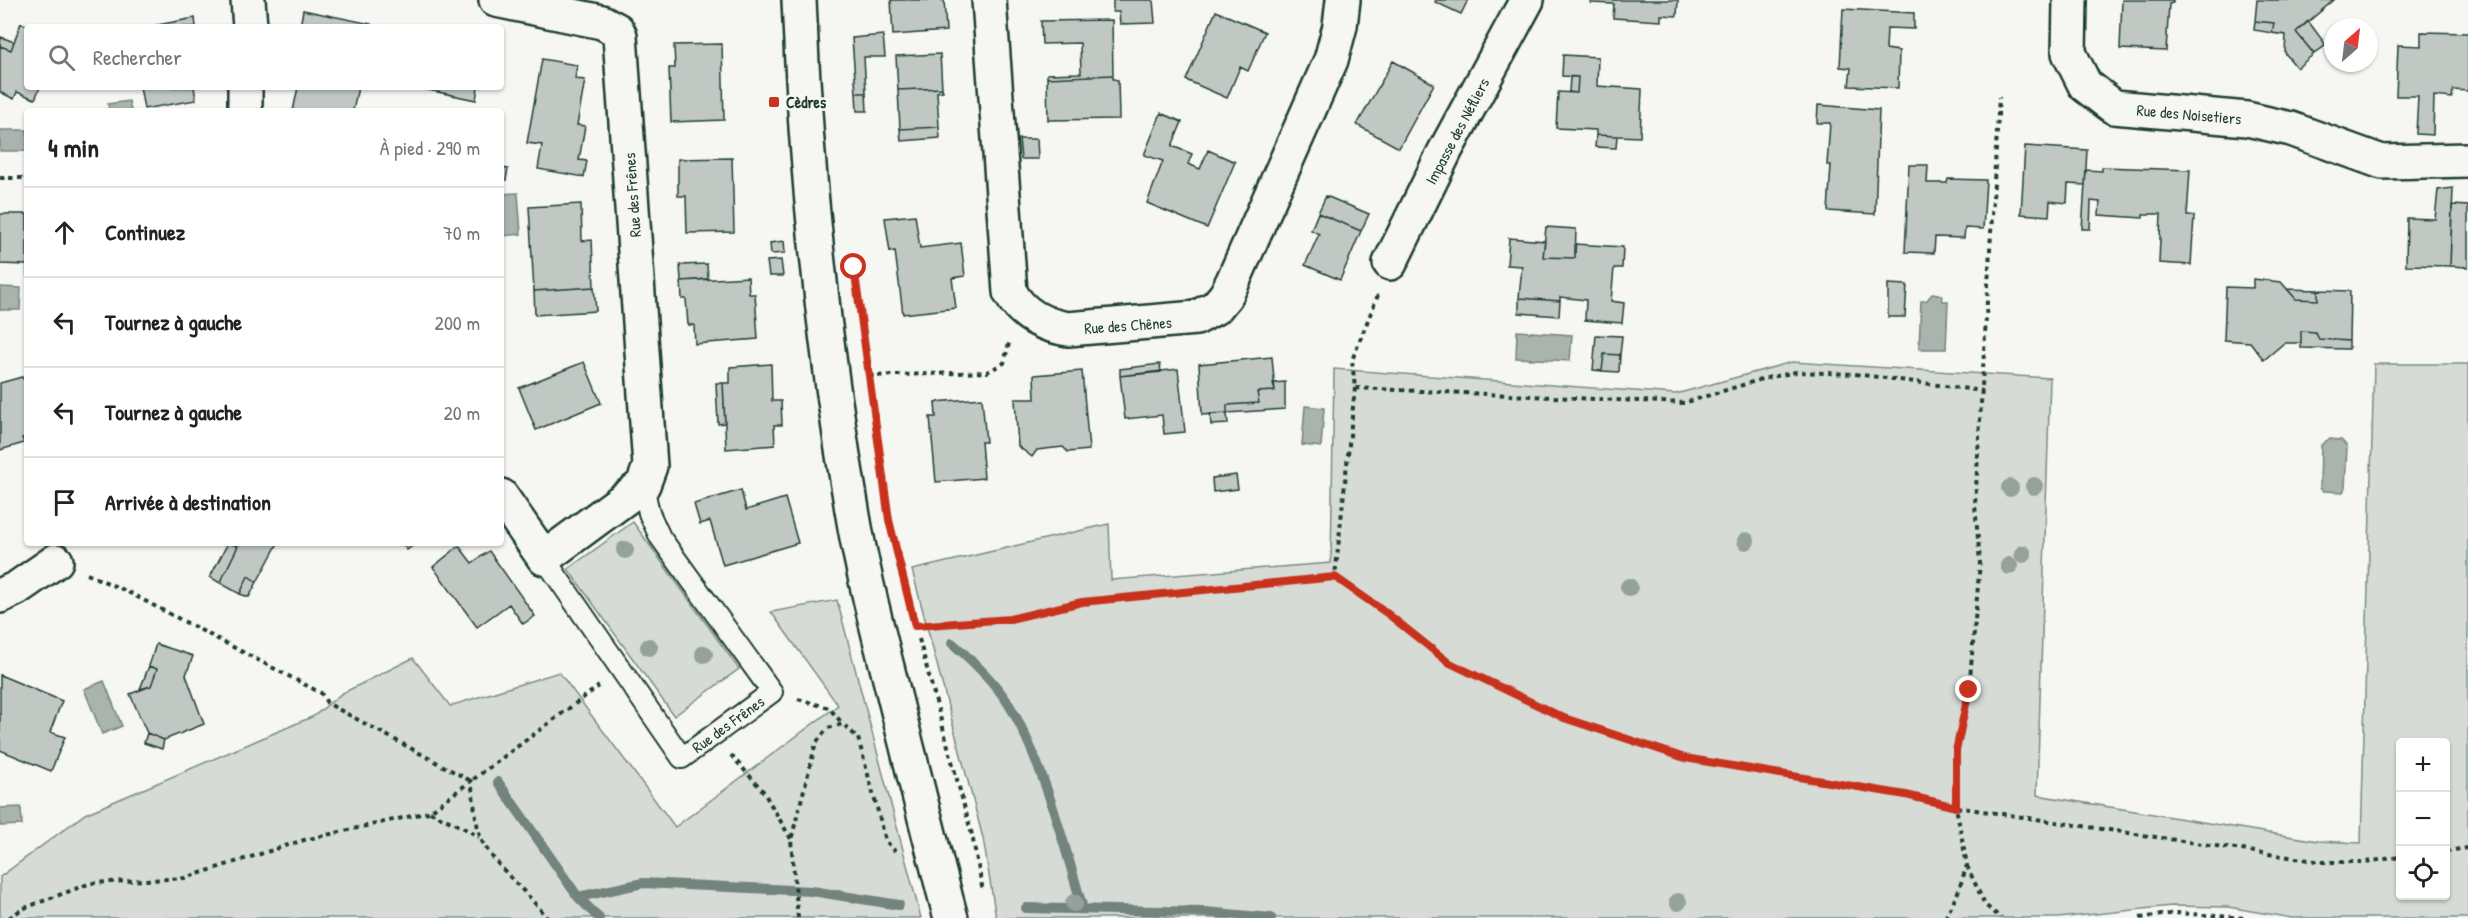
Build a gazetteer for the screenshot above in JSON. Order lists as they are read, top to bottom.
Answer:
{
  "streets": {
    "street": [
      "Rue des Noisetiers",
      "Impasse des Néfliers",
      "Rue des Frênes",
      "Rue des Chênes"
    ]
  },
  "places": {
    "transit": ["Cèdres"]
  },
  "north": "top right",
  "page": {
    "search": "Rechercher",
    "heading": ["4 min", "À pied · 290 m"],
    "list": [
      ["Continuez", "70 m"],
      ["Tournez à gauche", "200 m"],
      ["Tournez à gauche", "20 m"],
      "Arrivée à destination"
    ],
    "map_buttons": ["+", "−"]
  }
}
